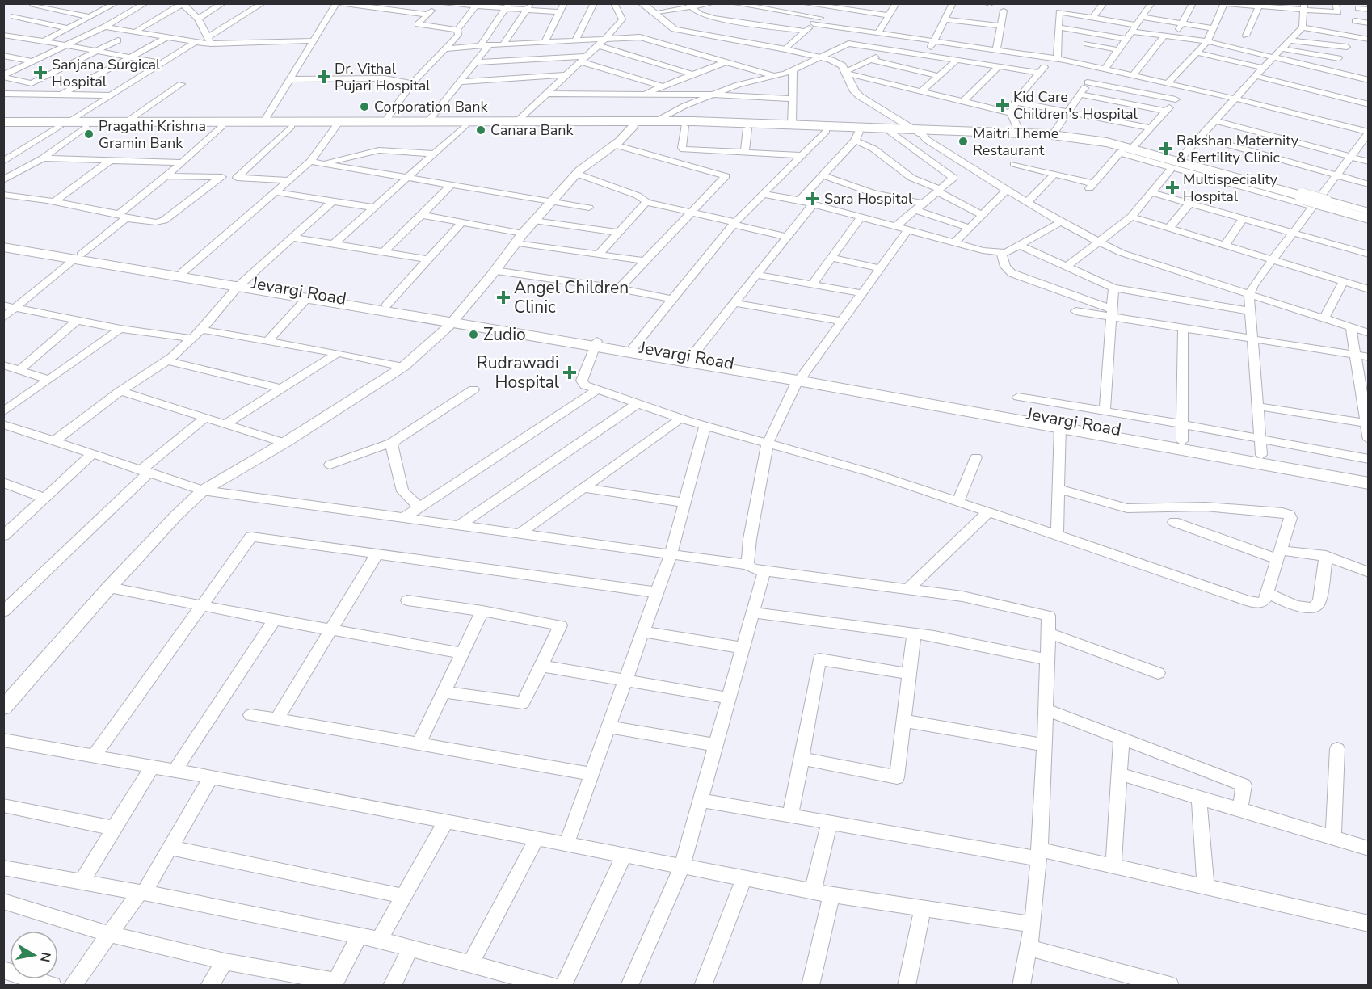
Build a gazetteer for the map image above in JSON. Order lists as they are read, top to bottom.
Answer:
{
  "streets": {
    "main road": ["Jevargi Road"]
  },
  "places": {
    "health": [
      "Sanjana Surgical Hospital",
      "Dr. Vithal Pujari Hospital",
      "Kid Care Children's Hospital",
      "Rakshan Maternity & Fertility Clinic",
      "Multispeciality Hospital",
      "Sara Hospital",
      "Angel Children Clinic",
      "Rudrawadi Hospital"
    ],
    "other": [
      "Corporation Bank",
      "Canara Bank",
      "Pragathi Krishna Gramin Bank",
      "Maitri Theme Restaurant",
      "Zudio"
    ]
  },
  "north": "right"
}
